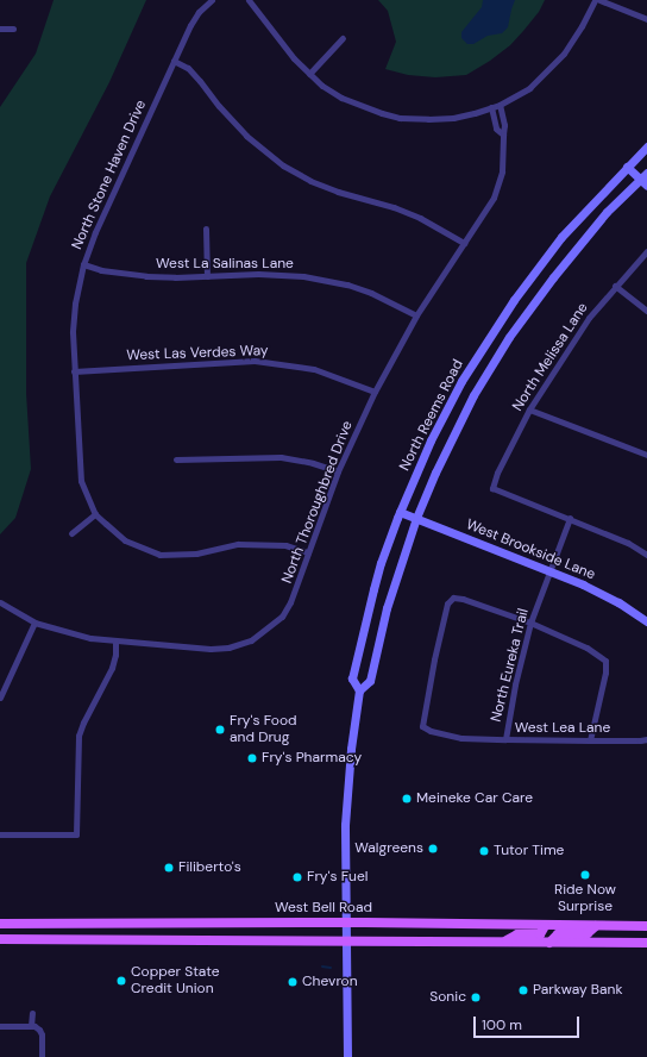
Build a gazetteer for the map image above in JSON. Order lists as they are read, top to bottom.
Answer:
{
  "streets": {
    "main road": ["North Reems Road", "West Brookside Lane", "West Bell Road"],
    "street": [
      "North Stone Haven Drive",
      "West La Salinas Lane",
      "West Las Verdes Way",
      "North Melissa Lane",
      "North Thoroughbred Drive",
      "North Eureka Trail",
      "West Lea Lane"
    ]
  },
  "crossings": [
    ["North Stone Haven Drive", "West La Salinas Lane"],
    ["North Stone Haven Drive", "West Las Verdes Way"],
    ["North Stone Haven Drive", "North Thoroughbred Drive"],
    ["West La Salinas Lane", "North Thoroughbred Drive"],
    ["West Las Verdes Way", "North Thoroughbred Drive"],
    ["North Melissa Lane", "North Eureka Trail"],
    ["North Reems Road", "West Brookside Lane"],
    ["North Reems Road", "West Bell Road"],
    ["West Brookside Lane", "North Eureka Trail"],
    ["North Eureka Trail", "West Lea Lane"]
  ],
  "places": [
    "Fry's Food and Drug",
    "Fry's Pharmacy",
    "Meineke Car Care",
    "Walgreens",
    "Tutor Time",
    "Filiberto's",
    "Ride Now Surprise",
    "Fry's Fuel",
    "Copper State Credit Union",
    "Chevron",
    "Parkway Bank",
    "Sonic"
  ],
  "scale_bar": "100 m"
}
